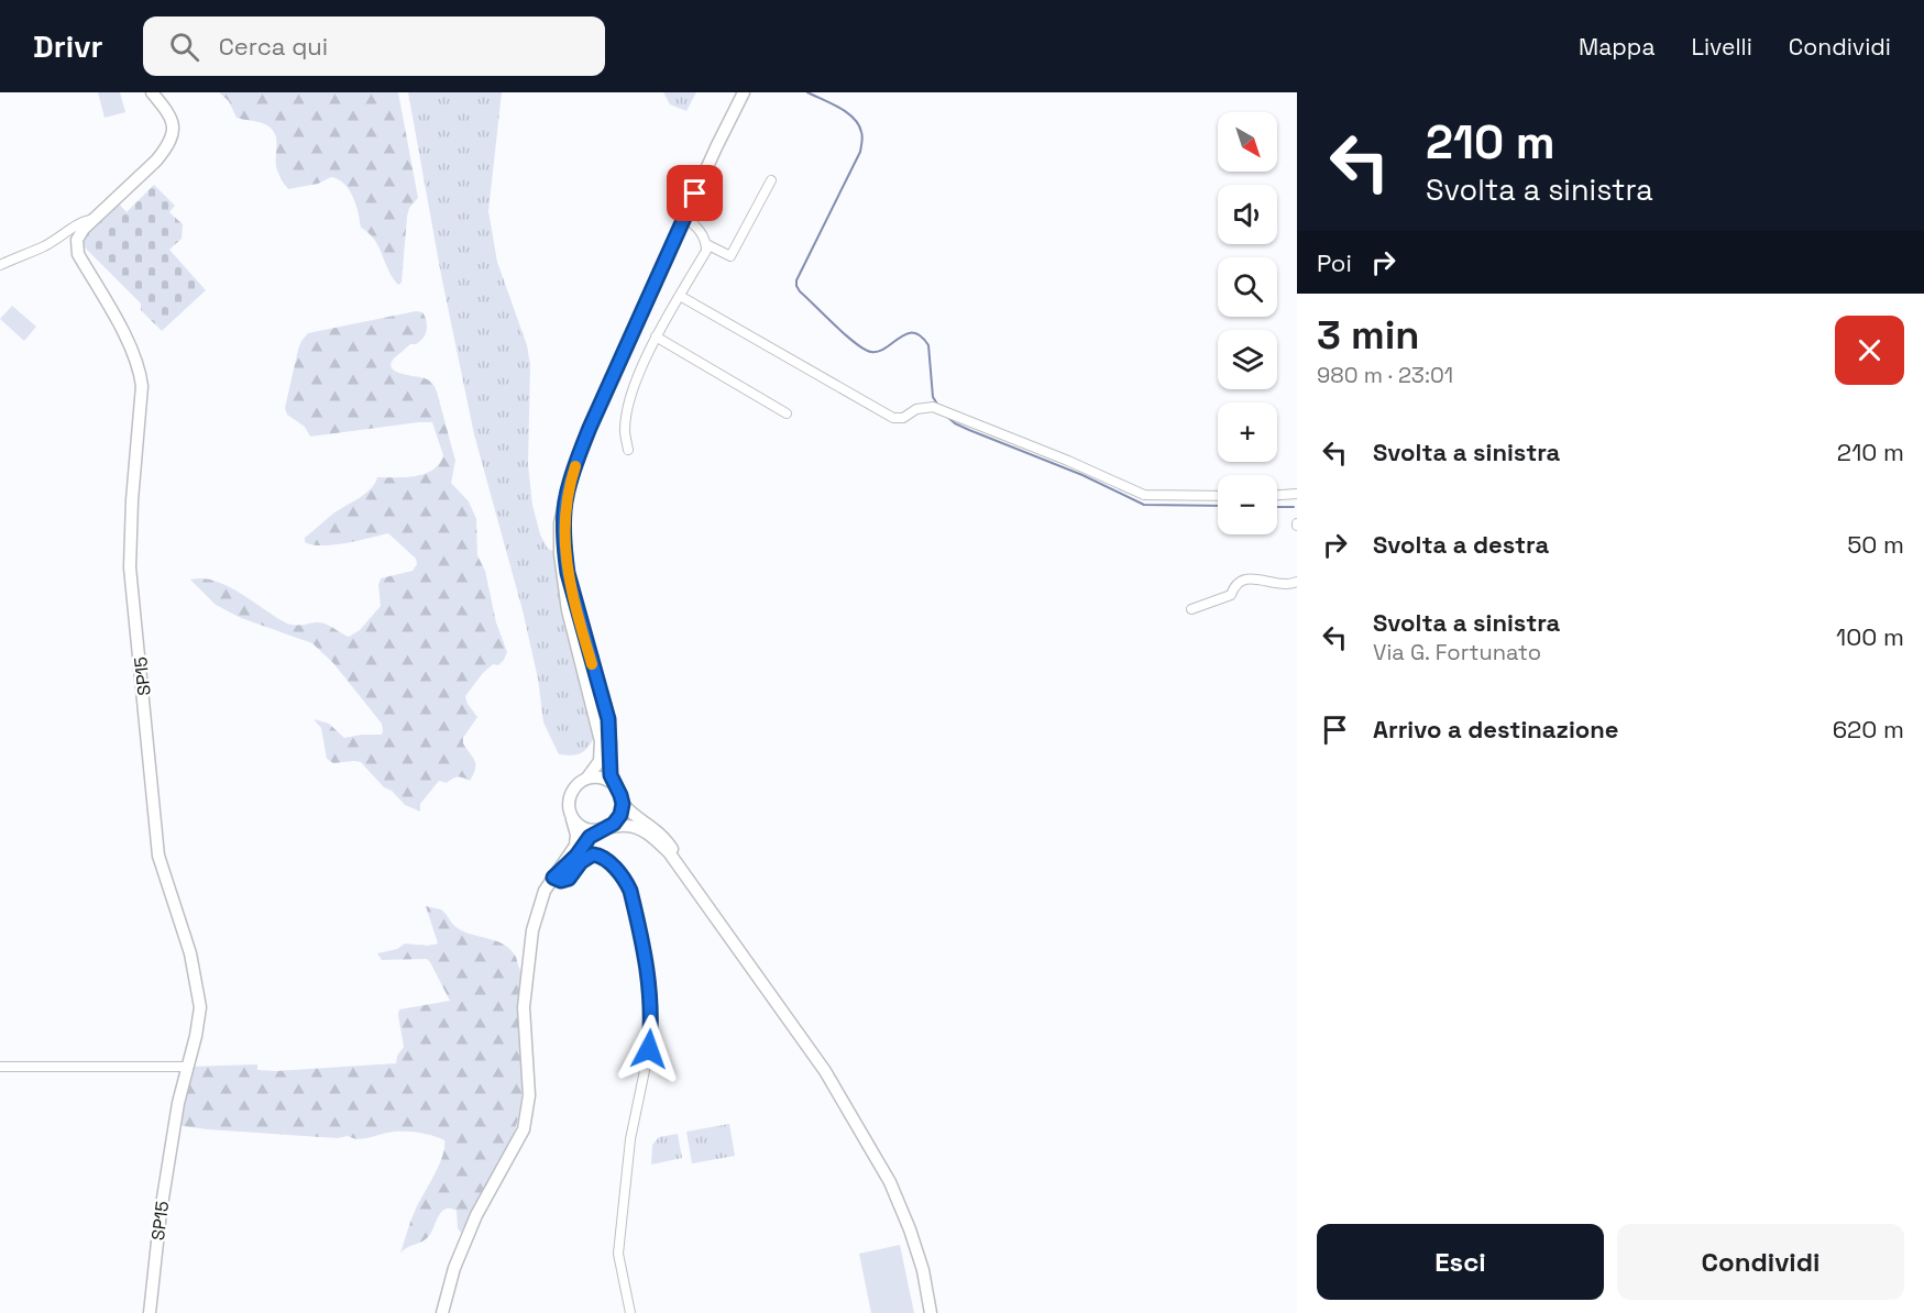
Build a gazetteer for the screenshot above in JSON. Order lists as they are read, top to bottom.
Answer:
{
  "streets": {
    "main road": ["SP15"]
  },
  "north": "bottom right",
  "page": {
    "header": "Drivr",
    "search": "Cerca qui",
    "nav": ["Mappa", "Livelli", "Condividi"],
    "turn": ["210 m", "Svolta a sinistra"],
    "map_buttons": ["+", "−"],
    "then": "Poi",
    "heading": ["3 min", "980 m · 23:01"],
    "list": [
      {
        "name": "Svolta a sinistra",
        "value": "210 m"
      },
      {
        "name": "Svolta a destra",
        "value": "50 m"
      },
      {
        "name": "Svolta a sinistra",
        "note": "Via G. Fortunato",
        "value": "100 m"
      },
      {
        "name": "Arrivo a destinazione",
        "value": "620 m"
      }
    ],
    "buttons": ["Esci", "Condividi"]
  }
}
